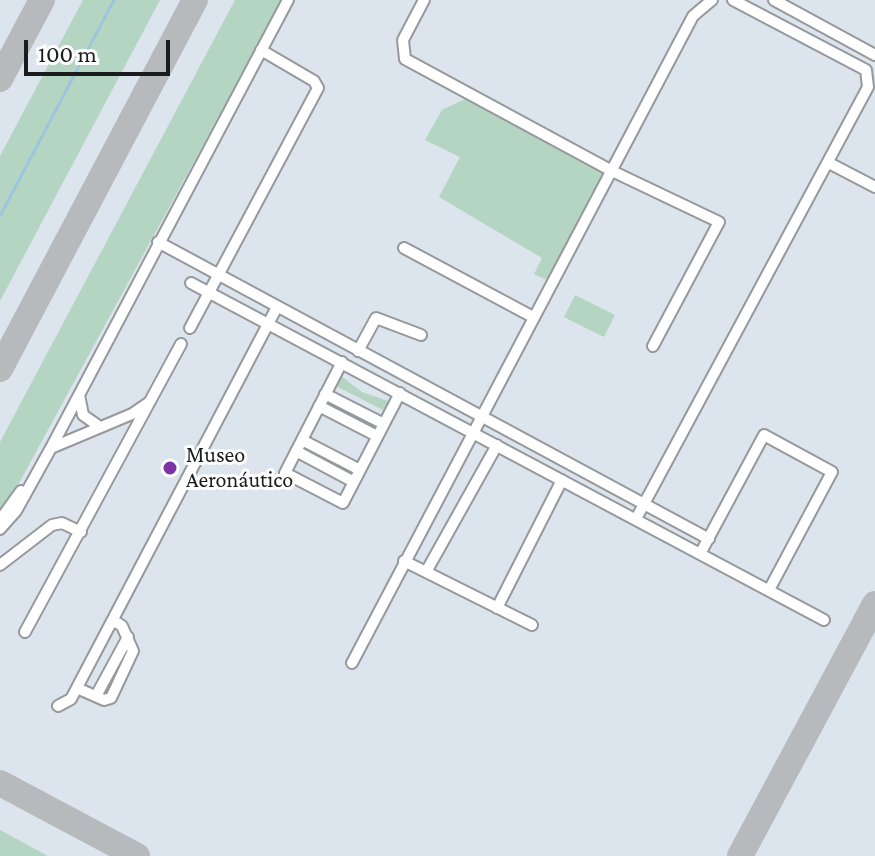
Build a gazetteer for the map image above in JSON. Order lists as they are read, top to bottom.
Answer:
{
  "places": ["Museo Aeronáutico"],
  "scale_bar": "100 m"
}
